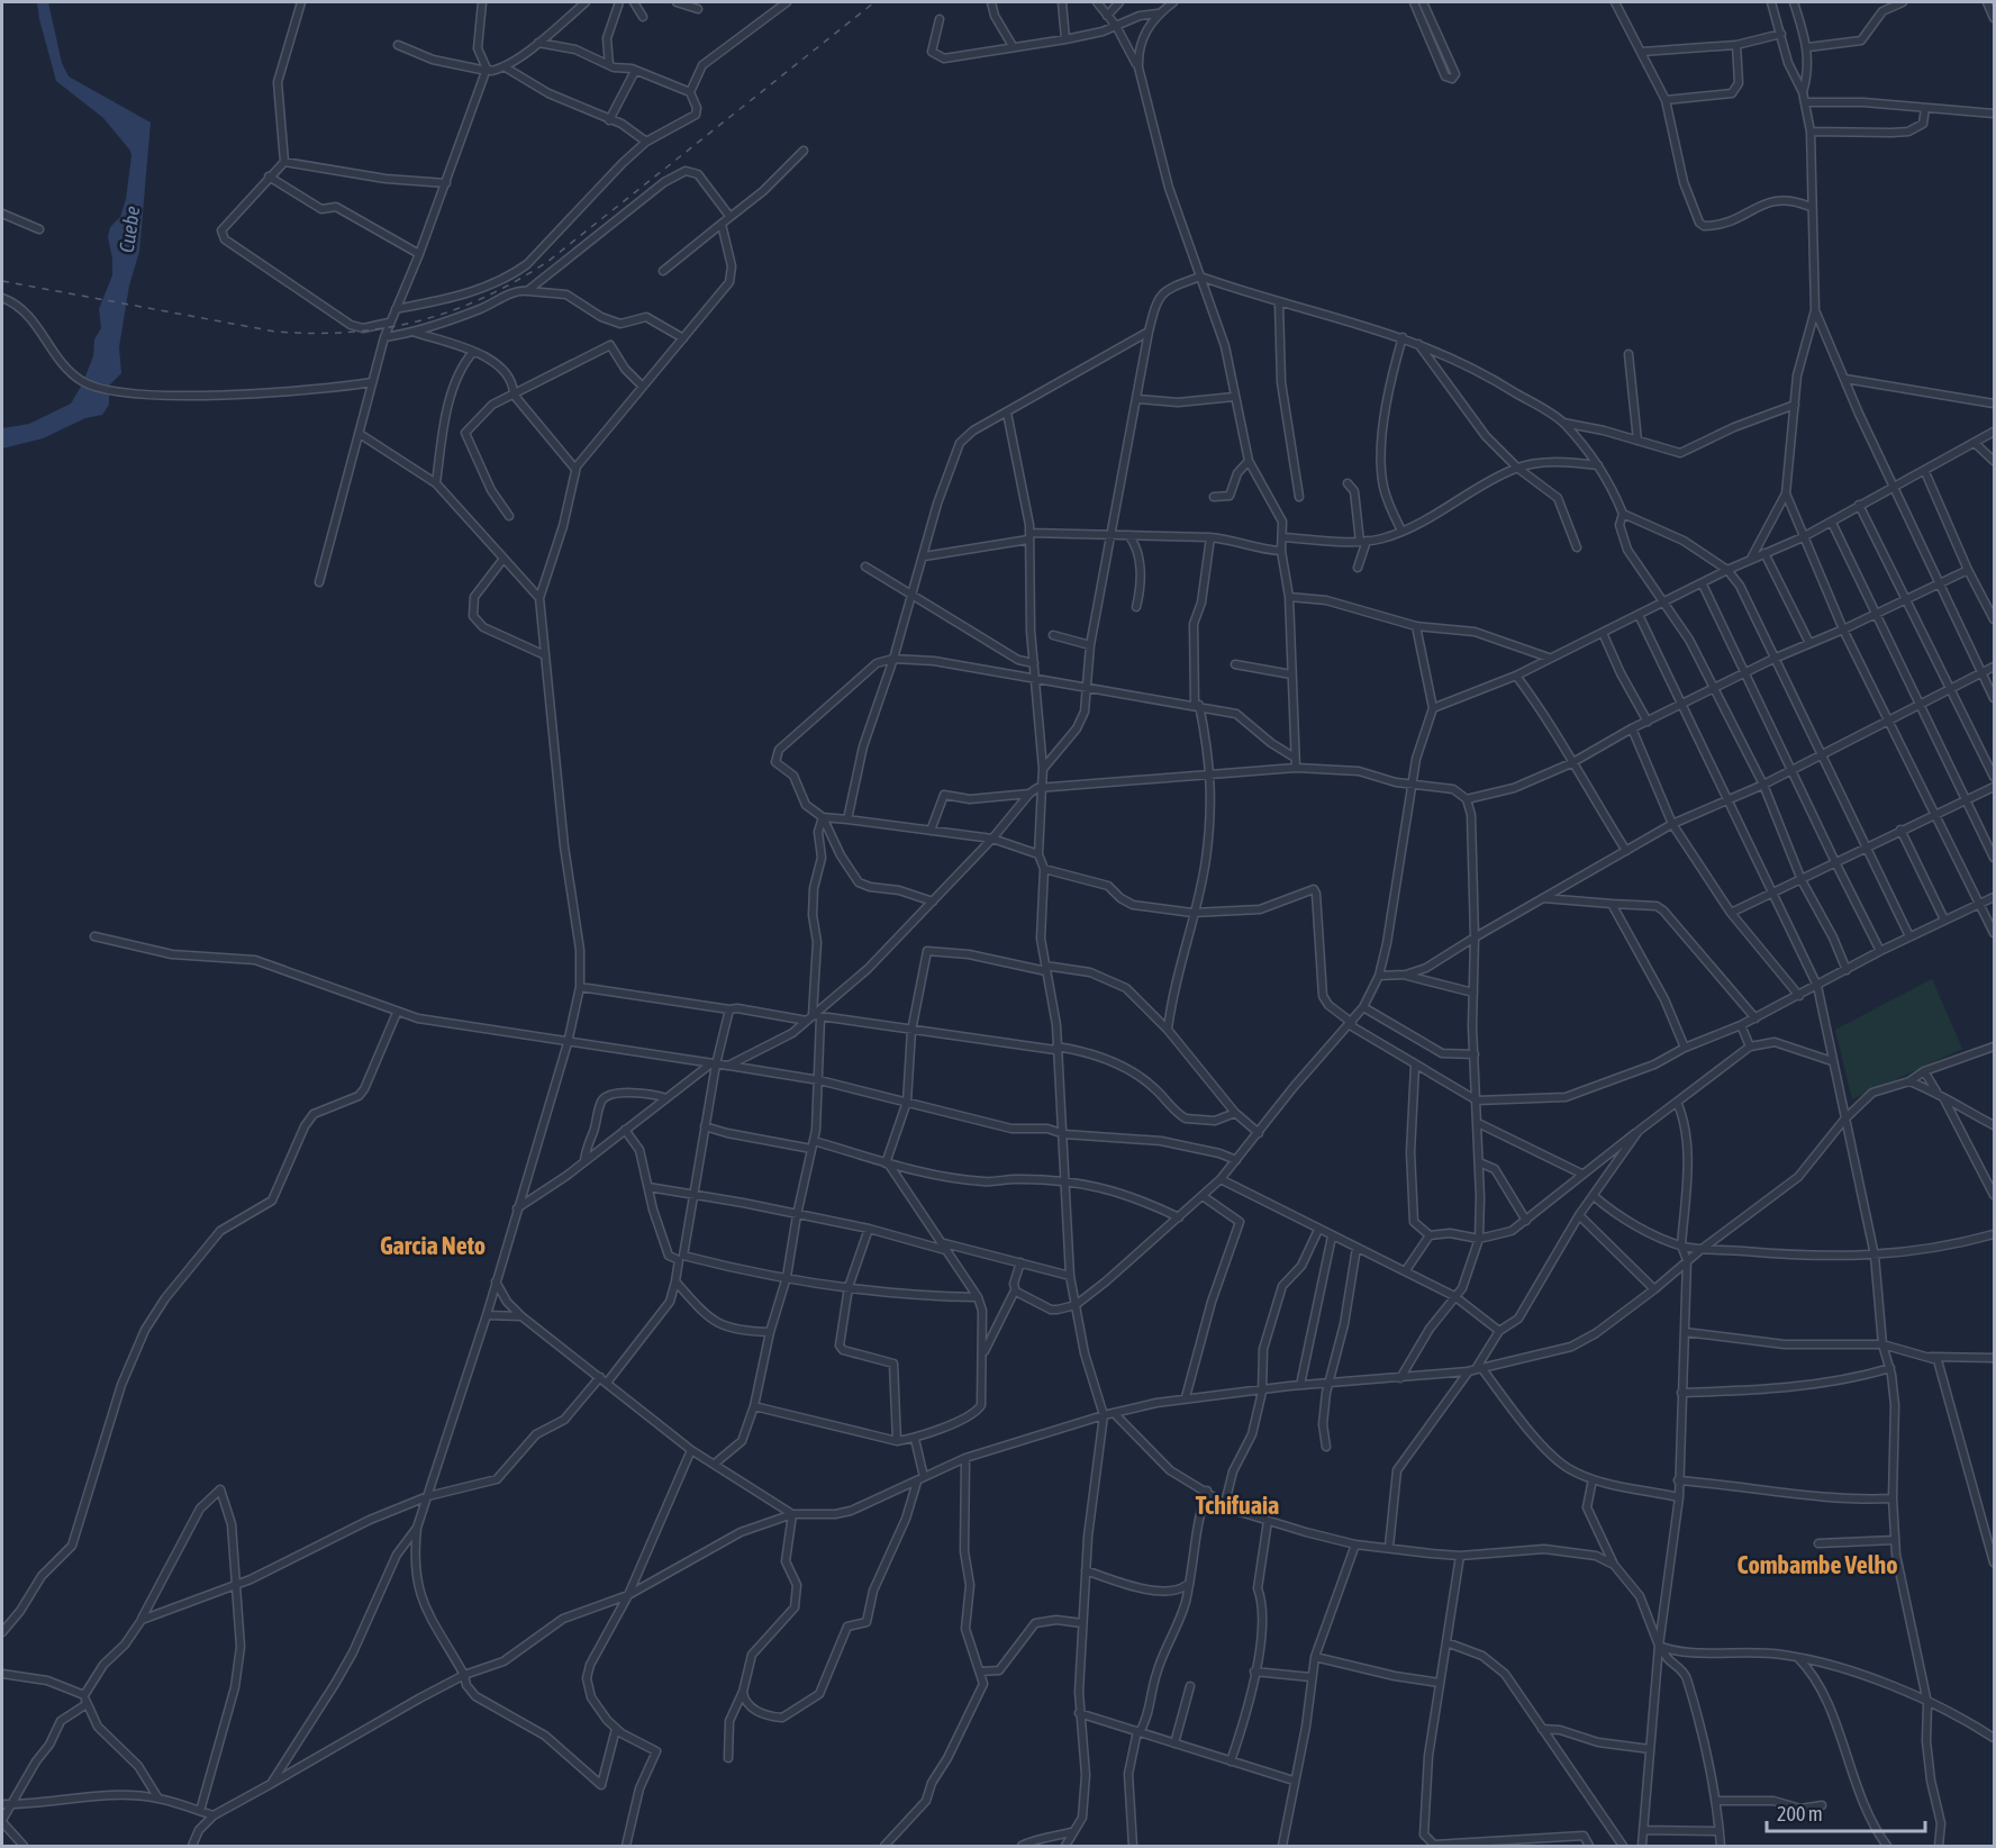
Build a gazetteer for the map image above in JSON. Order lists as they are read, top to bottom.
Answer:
{
  "districts": ["Garcia Neto", "Tchifuaia", "Combambe Velho"],
  "water": ["Cuebe"],
  "scale_bar": "200 m"
}
